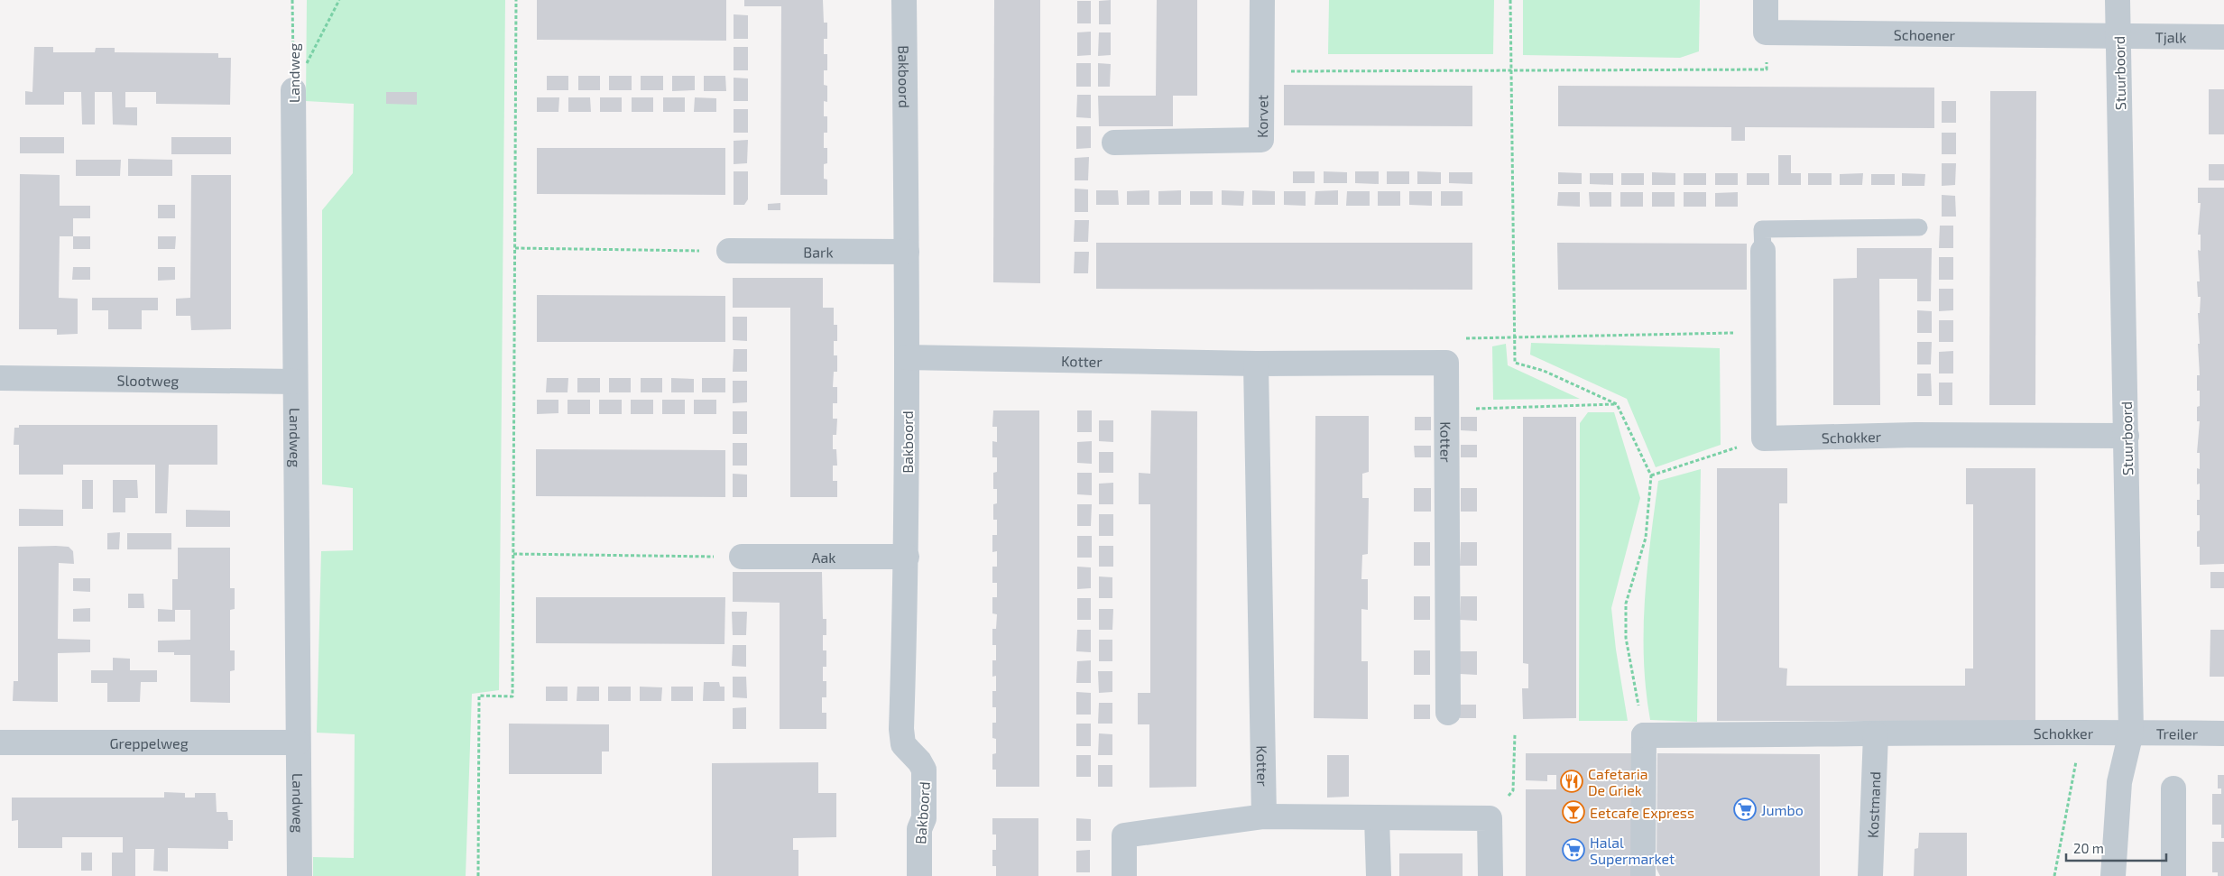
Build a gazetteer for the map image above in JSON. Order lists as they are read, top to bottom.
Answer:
{
  "streets": {
    "street": [
      "Schoener",
      "Tjalk",
      "Landweg",
      "Stuurboord",
      "Bakboord",
      "Korvet",
      "Bark",
      "Kotter",
      "Slootweg",
      "Schokker",
      "Aak",
      "Treiler",
      "Greppelweg",
      "Kostmand"
    ]
  },
  "crossings": [
    ["Schoener", "Tjalk"],
    ["Schoener", "Stuurboord"],
    ["Tjalk", "Stuurboord"],
    ["Landweg", "Slootweg"],
    ["Landweg", "Greppelweg"],
    ["Stuurboord", "Schokker"],
    ["Stuurboord", "Treiler"],
    ["Bakboord", "Bark"],
    ["Bakboord", "Kotter"],
    ["Bakboord", "Aak"],
    ["Schokker", "Treiler"],
    ["Schokker", "Kostmand"]
  ],
  "places": {
    "restaurant": ["Cafetaria De Griek"],
    "supermarket": ["Jumbo", "Halal Supermarket"],
    "bar": ["Eetcafe Express"]
  },
  "scale_bar": "20 m"
}
